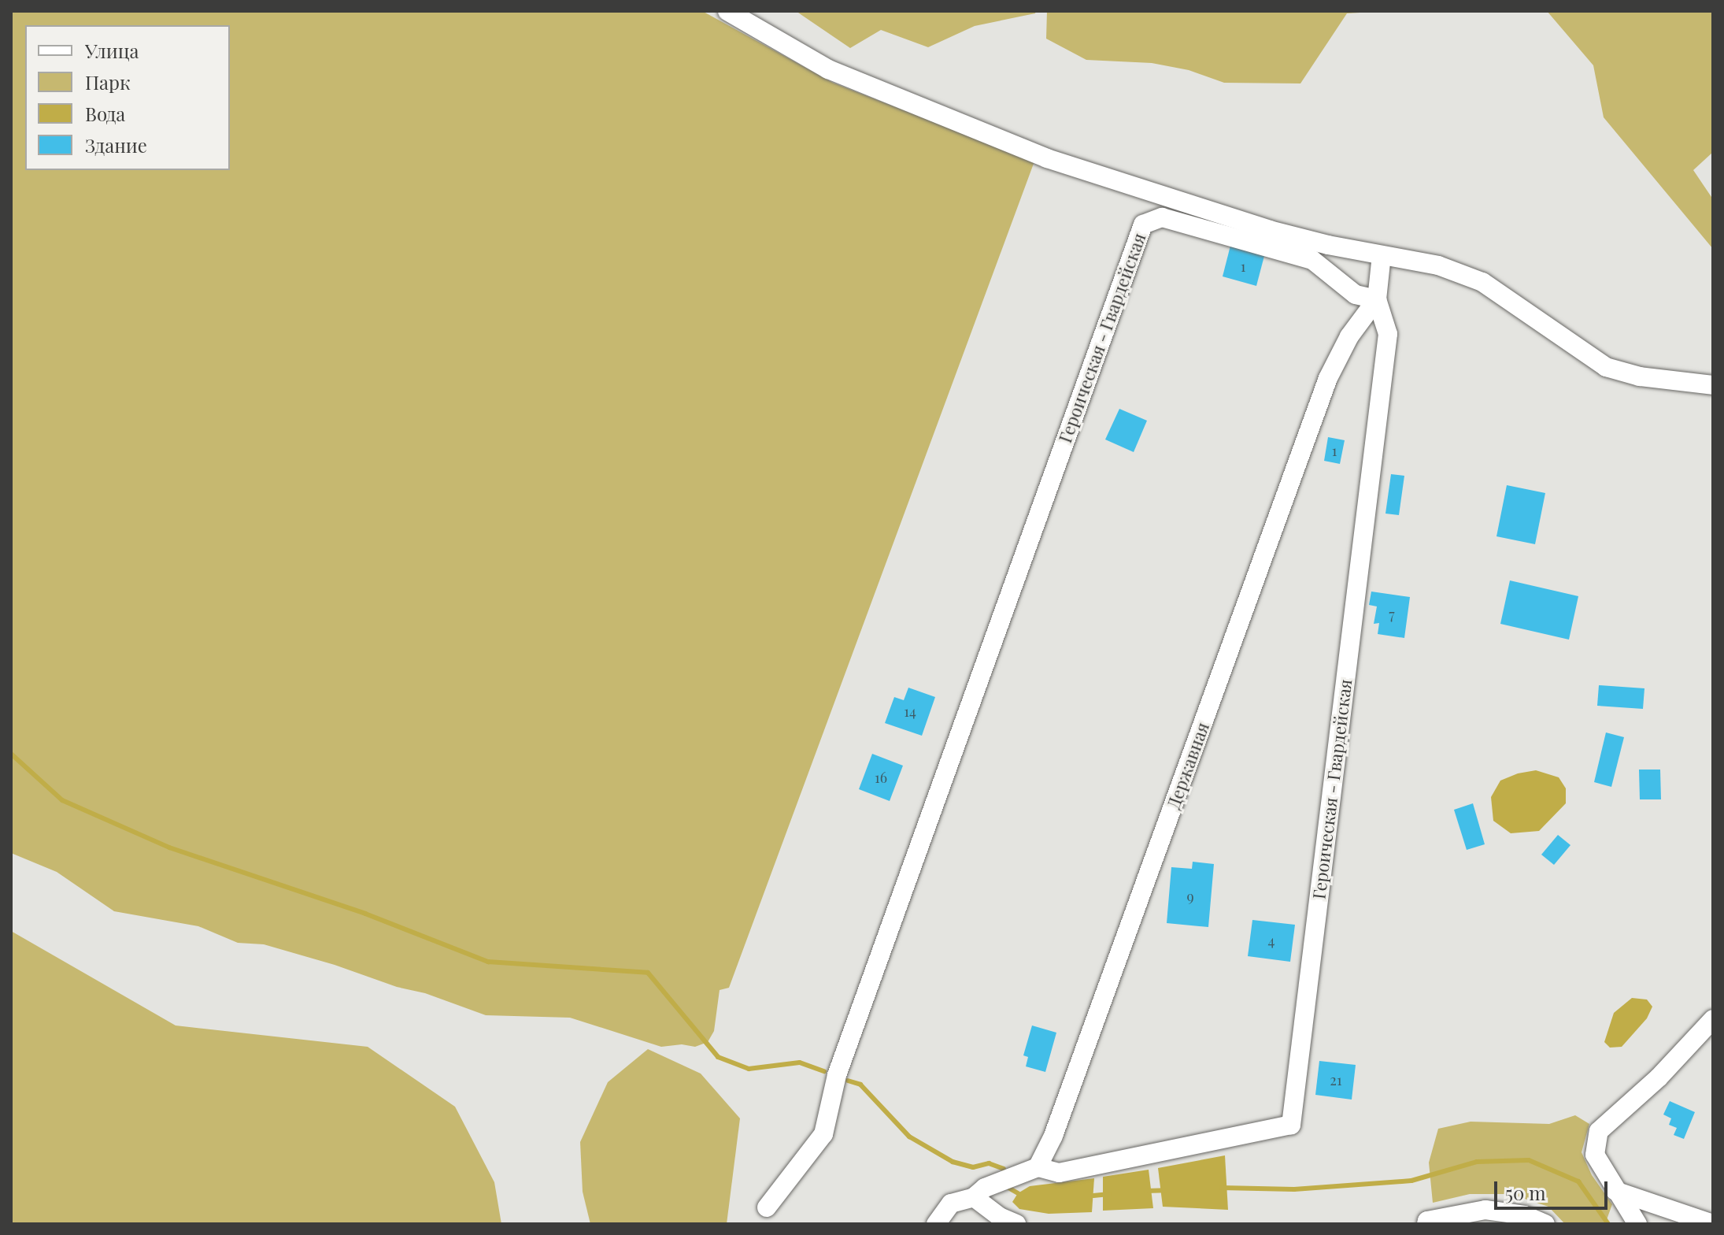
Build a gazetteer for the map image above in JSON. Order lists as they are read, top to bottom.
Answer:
{
  "streets": {
    "street": ["Героическая - Гвардейская", "Державная"]
  },
  "crossings": [
    ["Героическая - Гвардейская", "Державная"]
  ],
  "house_numbers": [
    "1",
    "1",
    "7",
    "14",
    "16",
    "9",
    "4",
    "21"
  ],
  "legend": [
    "Улица",
    "Парк",
    "Вода",
    "Здание"
  ],
  "scale_bar": "50 m"
}
